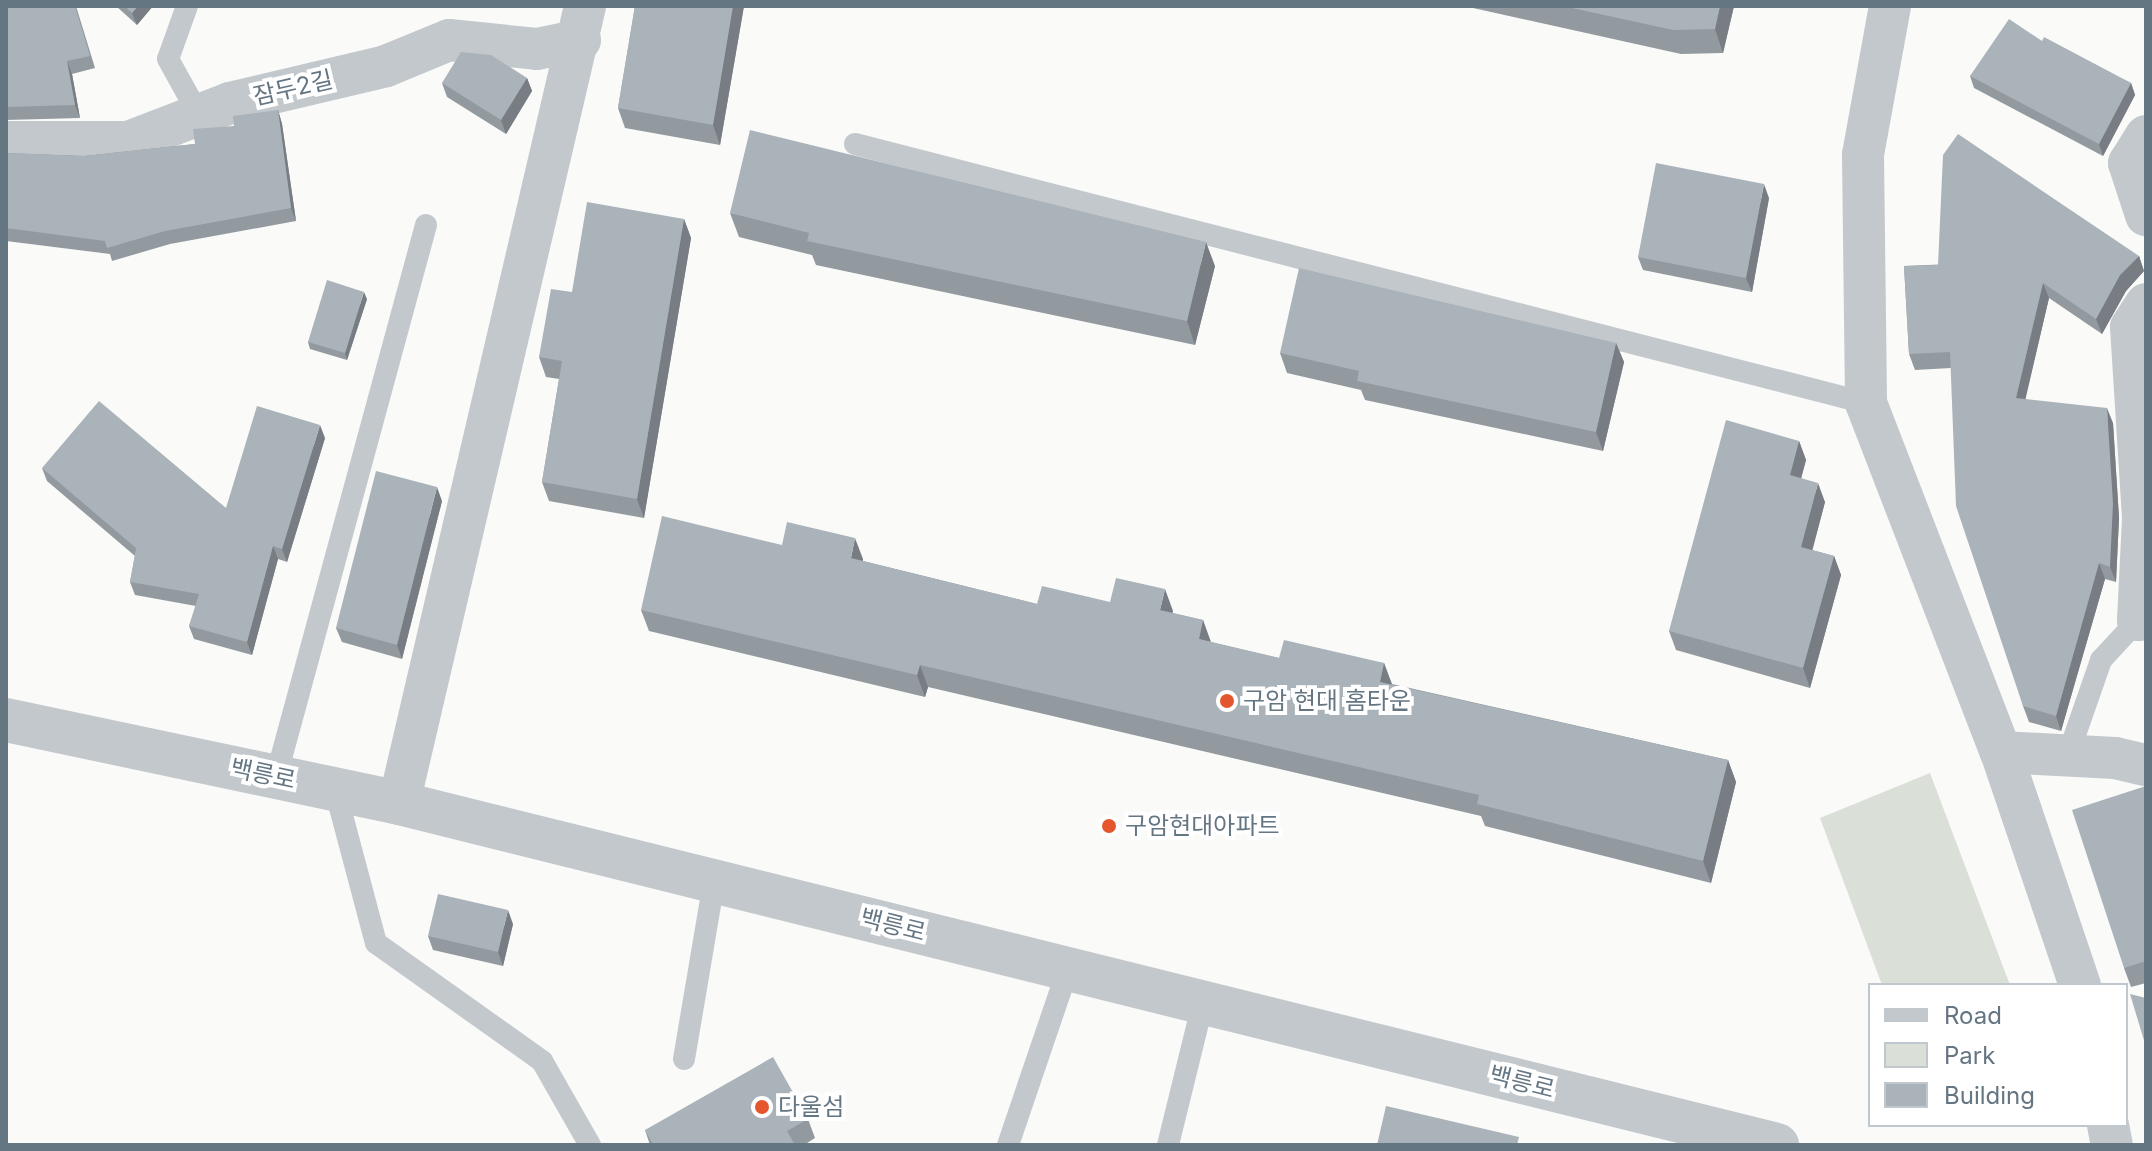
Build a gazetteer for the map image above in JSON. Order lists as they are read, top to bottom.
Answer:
{
  "streets": {
    "street": ["잠두2길", "백릉로"]
  },
  "places": ["구암 현대 홈타운", "구암현대아파트", "다울섬"],
  "legend": ["Road", "Park", "Building"]
}
